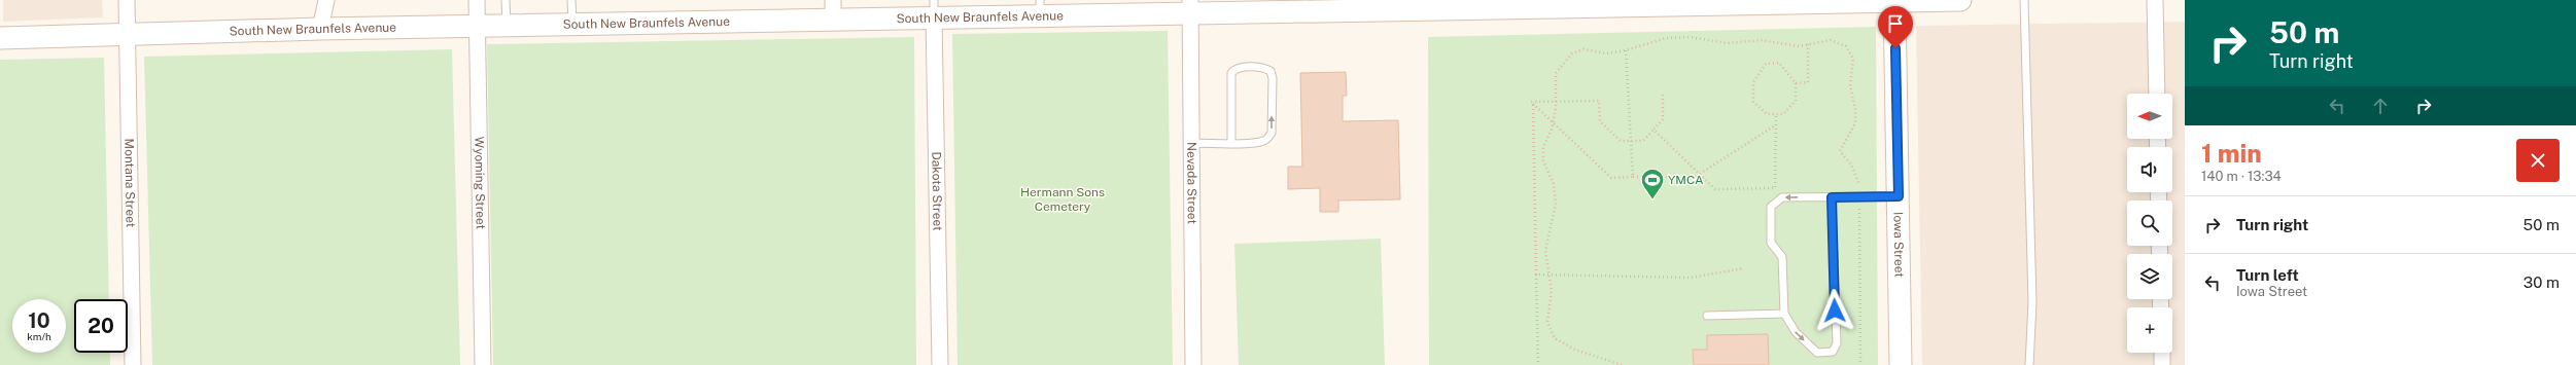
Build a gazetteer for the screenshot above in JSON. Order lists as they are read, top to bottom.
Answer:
{
  "streets": {
    "main road": ["South New Braunfels Avenue", "Iowa Street"],
    "street": [
      "Montana Street",
      "Wyoming Street",
      "Nevada Street",
      "Dakota Street"
    ]
  },
  "crossings": [
    ["South New Braunfels Avenue", "Montana Street"],
    ["South New Braunfels Avenue", "Wyoming Street"],
    ["South New Braunfels Avenue", "Nevada Street"],
    ["South New Braunfels Avenue", "Dakota Street"],
    ["South New Braunfels Avenue", "Iowa Street"]
  ],
  "parks": ["Hermann Sons Cemetery"],
  "places": {
    "sports": ["YMCA"]
  },
  "north": "left",
  "page": {
    "turn": ["50 m", "Turn right"],
    "map_buttons": "+",
    "heading": ["1 min", "140 m · 13:34"],
    "list": [
      {
        "name": "Turn right",
        "value": "50 m"
      },
      {
        "name": "Turn left",
        "note": "Iowa Street",
        "value": "30 m"
      }
    ],
    "speed": "10 km/h",
    "limit": "20"
  }
}
